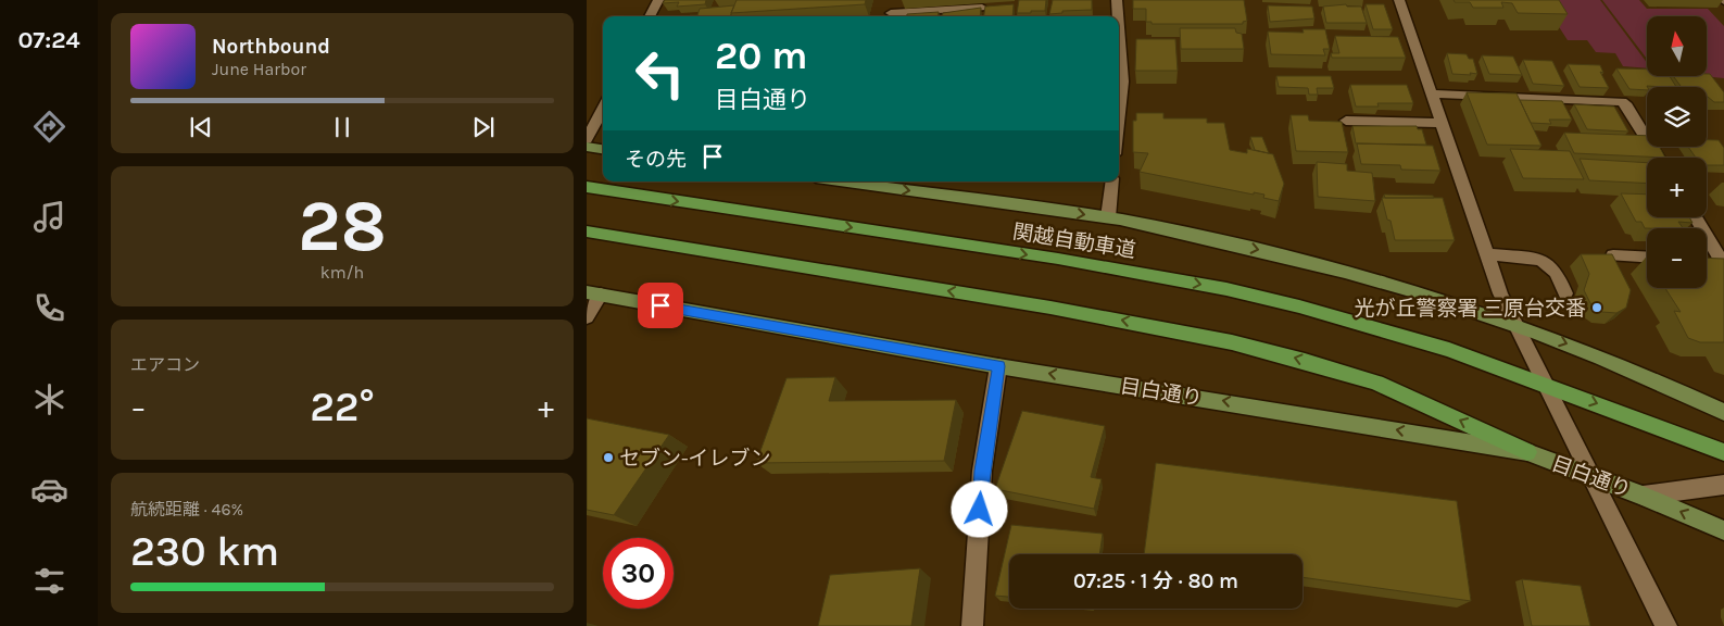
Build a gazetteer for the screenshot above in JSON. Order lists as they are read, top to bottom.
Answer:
{
  "streets": {
    "highway": ["関越自動車道"],
    "main road": ["目白通り"]
  },
  "places": ["光が丘警察署 三原台交番", "セブン-イレブン"],
  "north": "top",
  "page": {
    "tabs": "07:24",
    "map_buttons": ["+", "−"],
    "turn": ["20 m", "目白通り"],
    "song": ["Northbound", "June Harbor"],
    "then": "その先",
    "tile": [
      ["28", "km/h"],
      "エアコン",
      ["航続距離 · 46%", "230 km"]
    ],
    "heat": ["−", "22°", "+"],
    "limit": "30",
    "trip": "07:25 · 1 分 · 80 m"
  }
}
